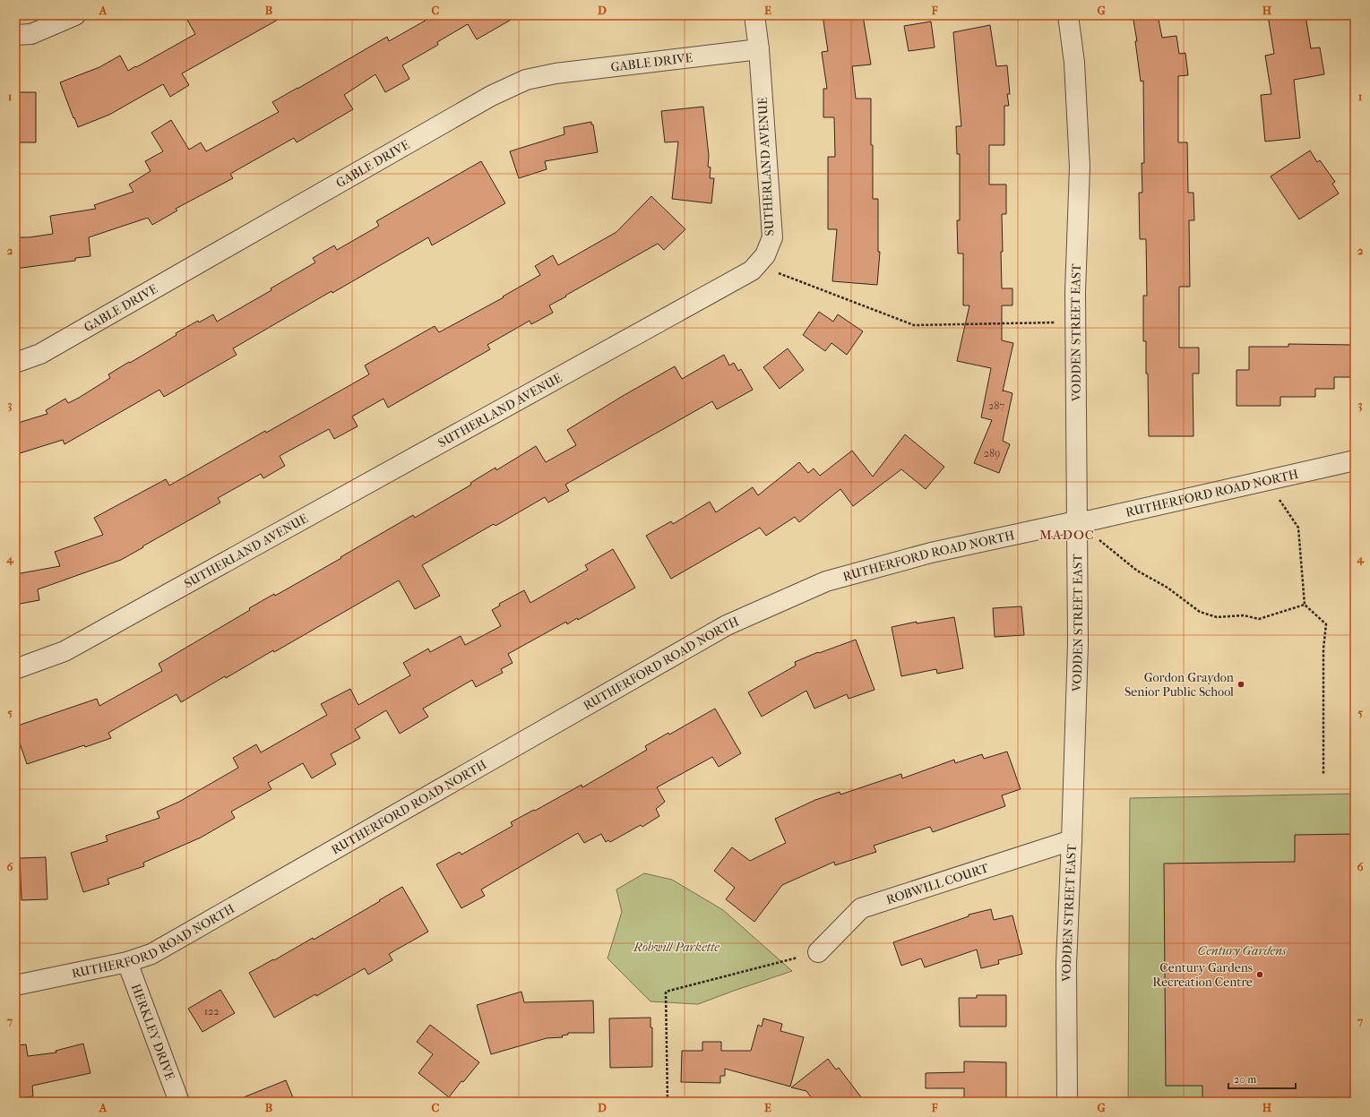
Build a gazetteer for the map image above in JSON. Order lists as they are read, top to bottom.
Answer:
{
  "streets": {
    "street": [
      "GABLE DRIVE",
      "SUTHERLAND AVENUE",
      "VODDEN STREET EAST",
      "RUTHERFORD ROAD NORTH",
      "ROBWILL COURT",
      "HERKLEY DRIVE"
    ]
  },
  "crossings": [
    ["GABLE DRIVE", "SUTHERLAND AVENUE"],
    ["VODDEN STREET EAST", "RUTHERFORD ROAD NORTH"],
    ["VODDEN STREET EAST", "ROBWILL COURT"],
    ["RUTHERFORD ROAD NORTH", "HERKLEY DRIVE"]
  ],
  "districts": ["MADOC"],
  "parks": ["Robwill Parkette", "Century Gardens"],
  "places": ["Gordon Graydon Senior Public School", "Century Gardens Recreation Centre"],
  "house_numbers": ["287", "289", "122"],
  "scale_bar": "20 m",
  "grid": {
    "columns": [
      "A",
      "B",
      "C",
      "D",
      "E",
      "F",
      "G",
      "H"
    ],
    "rows": [
      "1",
      "2",
      "3",
      "4",
      "5",
      "6",
      "7"
    ]
  }
}
